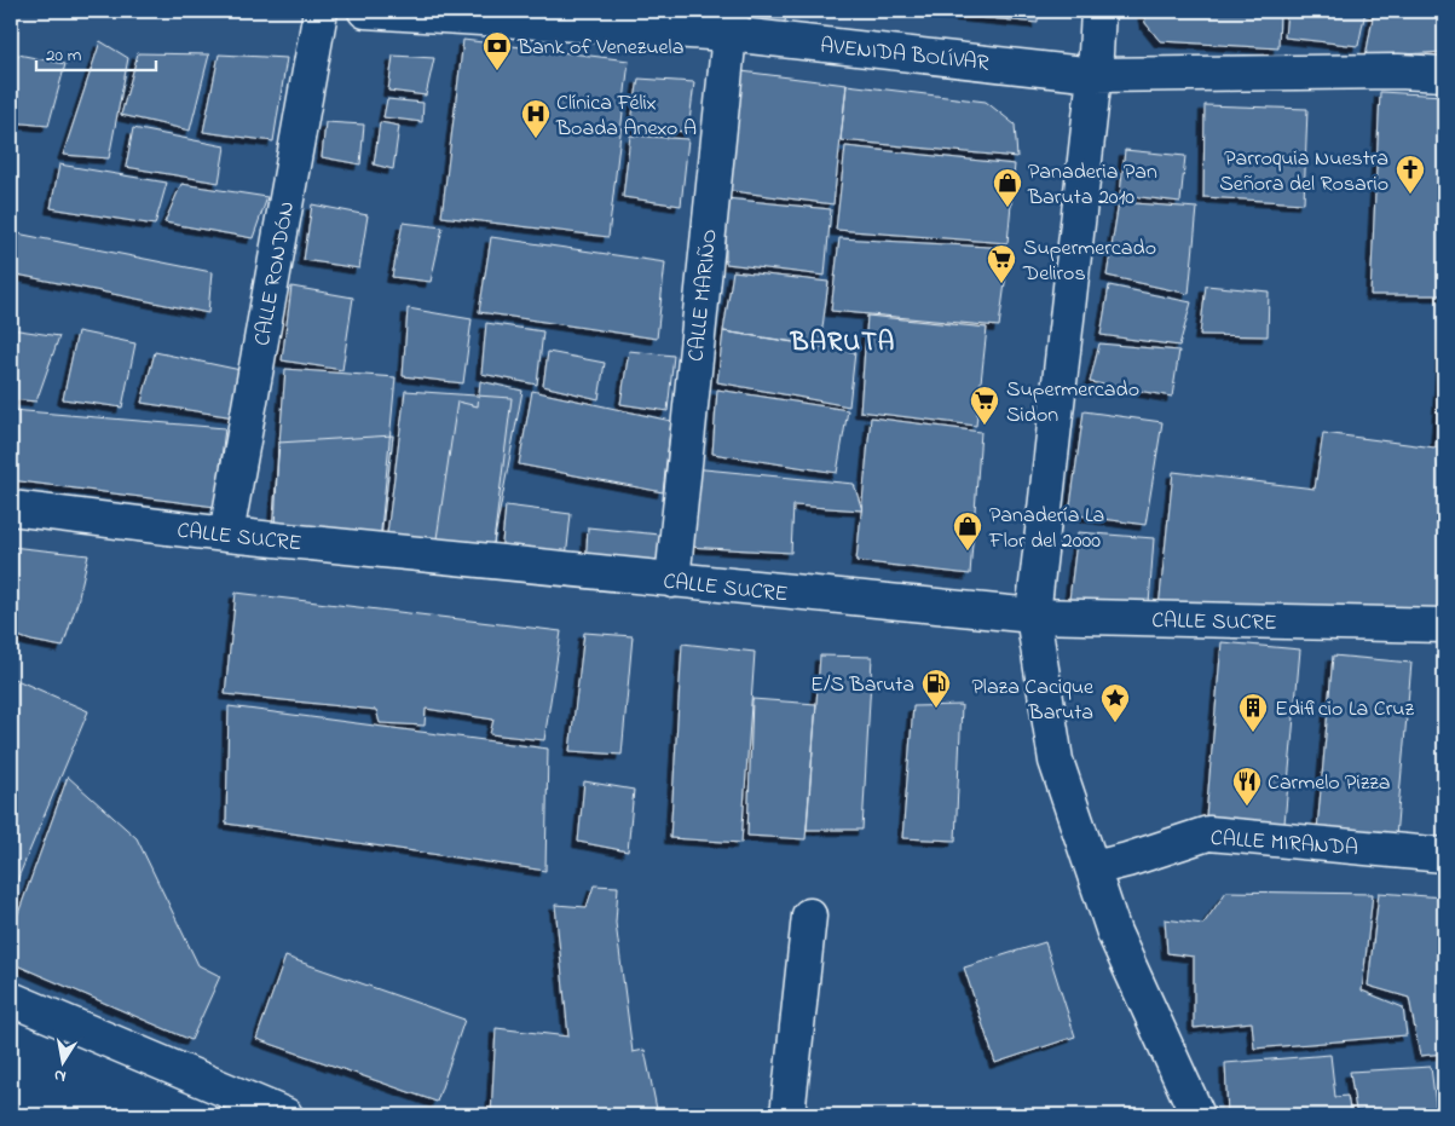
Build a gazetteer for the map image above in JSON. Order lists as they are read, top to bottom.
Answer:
{
  "streets": {
    "street": [
      "AVENIDA BOLÍVAR",
      "CALLE RONDÓN",
      "CALLE MARIÑO",
      "CALLE SUCRE",
      "CALLE MIRANDA"
    ]
  },
  "crossings": [
    ["AVENIDA BOLÍVAR", "CALLE MARIÑO"],
    ["CALLE RONDÓN", "CALLE SUCRE"],
    ["CALLE MARIÑO", "CALLE SUCRE"]
  ],
  "districts": ["BARUTA"],
  "places": {
    "bank": ["Bank of Venezuela"],
    "hospital": ["Clínica Félix Boada Anexo A"],
    "church": ["Parroquia Nuestra Señora del Rosario"],
    "shop": ["Panaderia Pan Baruta 2010", "Panadería La Flor del 2000"],
    "supermarket": ["Supermercado Deliros", "Supermercado Sidon"],
    "fuel station": ["E/S Baruta"],
    "place": ["Plaza Cacique Baruta"],
    "building": ["Edificio La Cruz"],
    "restaurant": ["Carmelo Pizza"]
  },
  "scale_bar": "20 m",
  "north": "bottom"
}
